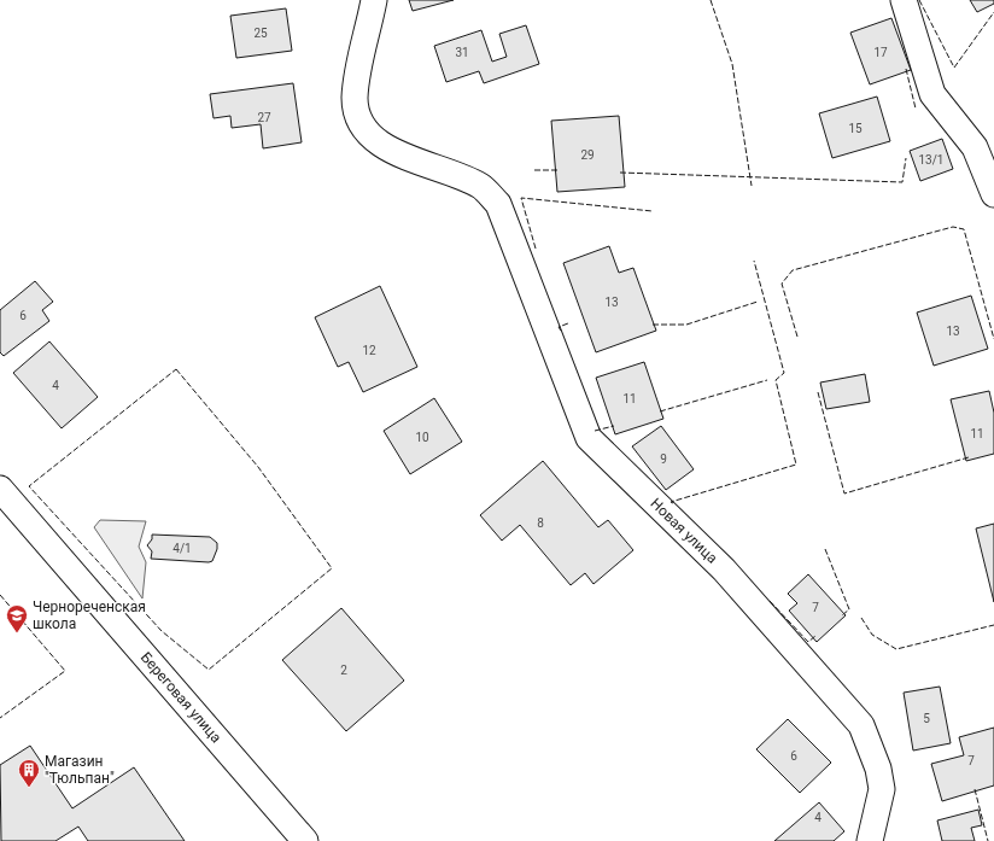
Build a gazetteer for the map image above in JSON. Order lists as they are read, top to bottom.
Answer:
{
  "streets": {
    "street": ["Новая улица", "Береговая улица"]
  },
  "places": {
    "school or university": ["Чернореченская школа"],
    "building": ["Магазин \"Тюльпан\""]
  },
  "house_numbers": [
    "25",
    "31",
    "17",
    "27",
    "15",
    "29",
    "13/1",
    "13",
    "6",
    "13",
    "12",
    "4",
    "11",
    "11",
    "10",
    "9",
    "8",
    "4/1",
    "7",
    "2",
    "5",
    "6",
    "7",
    "4"
  ]
}
